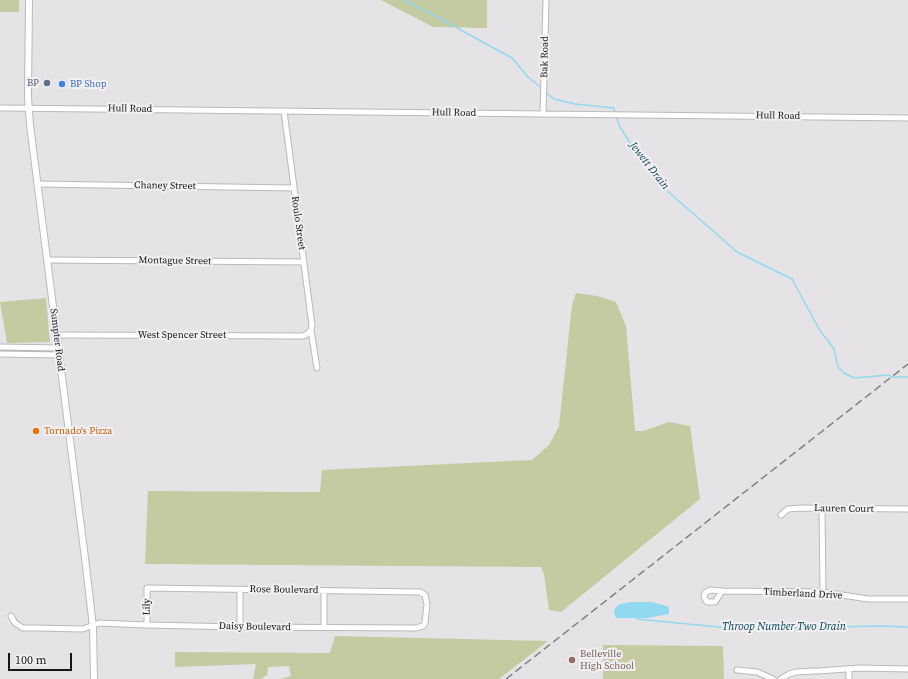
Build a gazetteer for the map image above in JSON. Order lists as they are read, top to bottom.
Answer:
{
  "streets": {
    "street": [
      "Bak Road",
      "Hull Road",
      "Chaney Street",
      "Roulo Street",
      "Montague Street",
      "West Spencer Street",
      "Sumpter Road",
      "Lauren Court",
      "Rose Boulevard",
      "Timberland Drive",
      "Lily",
      "Daisy Boulevard"
    ]
  },
  "crossings": [
    ["Bak Road", "Hull Road"],
    ["Hull Road", "Roulo Street"],
    ["Hull Road", "Sumpter Road"],
    ["Chaney Street", "Roulo Street"],
    ["Chaney Street", "Sumpter Road"],
    ["Roulo Street", "Montague Street"],
    ["Roulo Street", "West Spencer Street"],
    ["Montague Street", "Sumpter Road"],
    ["West Spencer Street", "Sumpter Road"],
    ["Sumpter Road", "Daisy Boulevard"],
    ["Rose Boulevard", "Lily"],
    ["Rose Boulevard", "Daisy Boulevard"],
    ["Lily", "Daisy Boulevard"]
  ],
  "water": ["Jewett Drain", "Throop Number Two Drain"],
  "places": [
    "BP",
    "BP Shop",
    "Tornado's Pizza",
    "Belleville High School"
  ],
  "scale_bar": "100 m"
}
